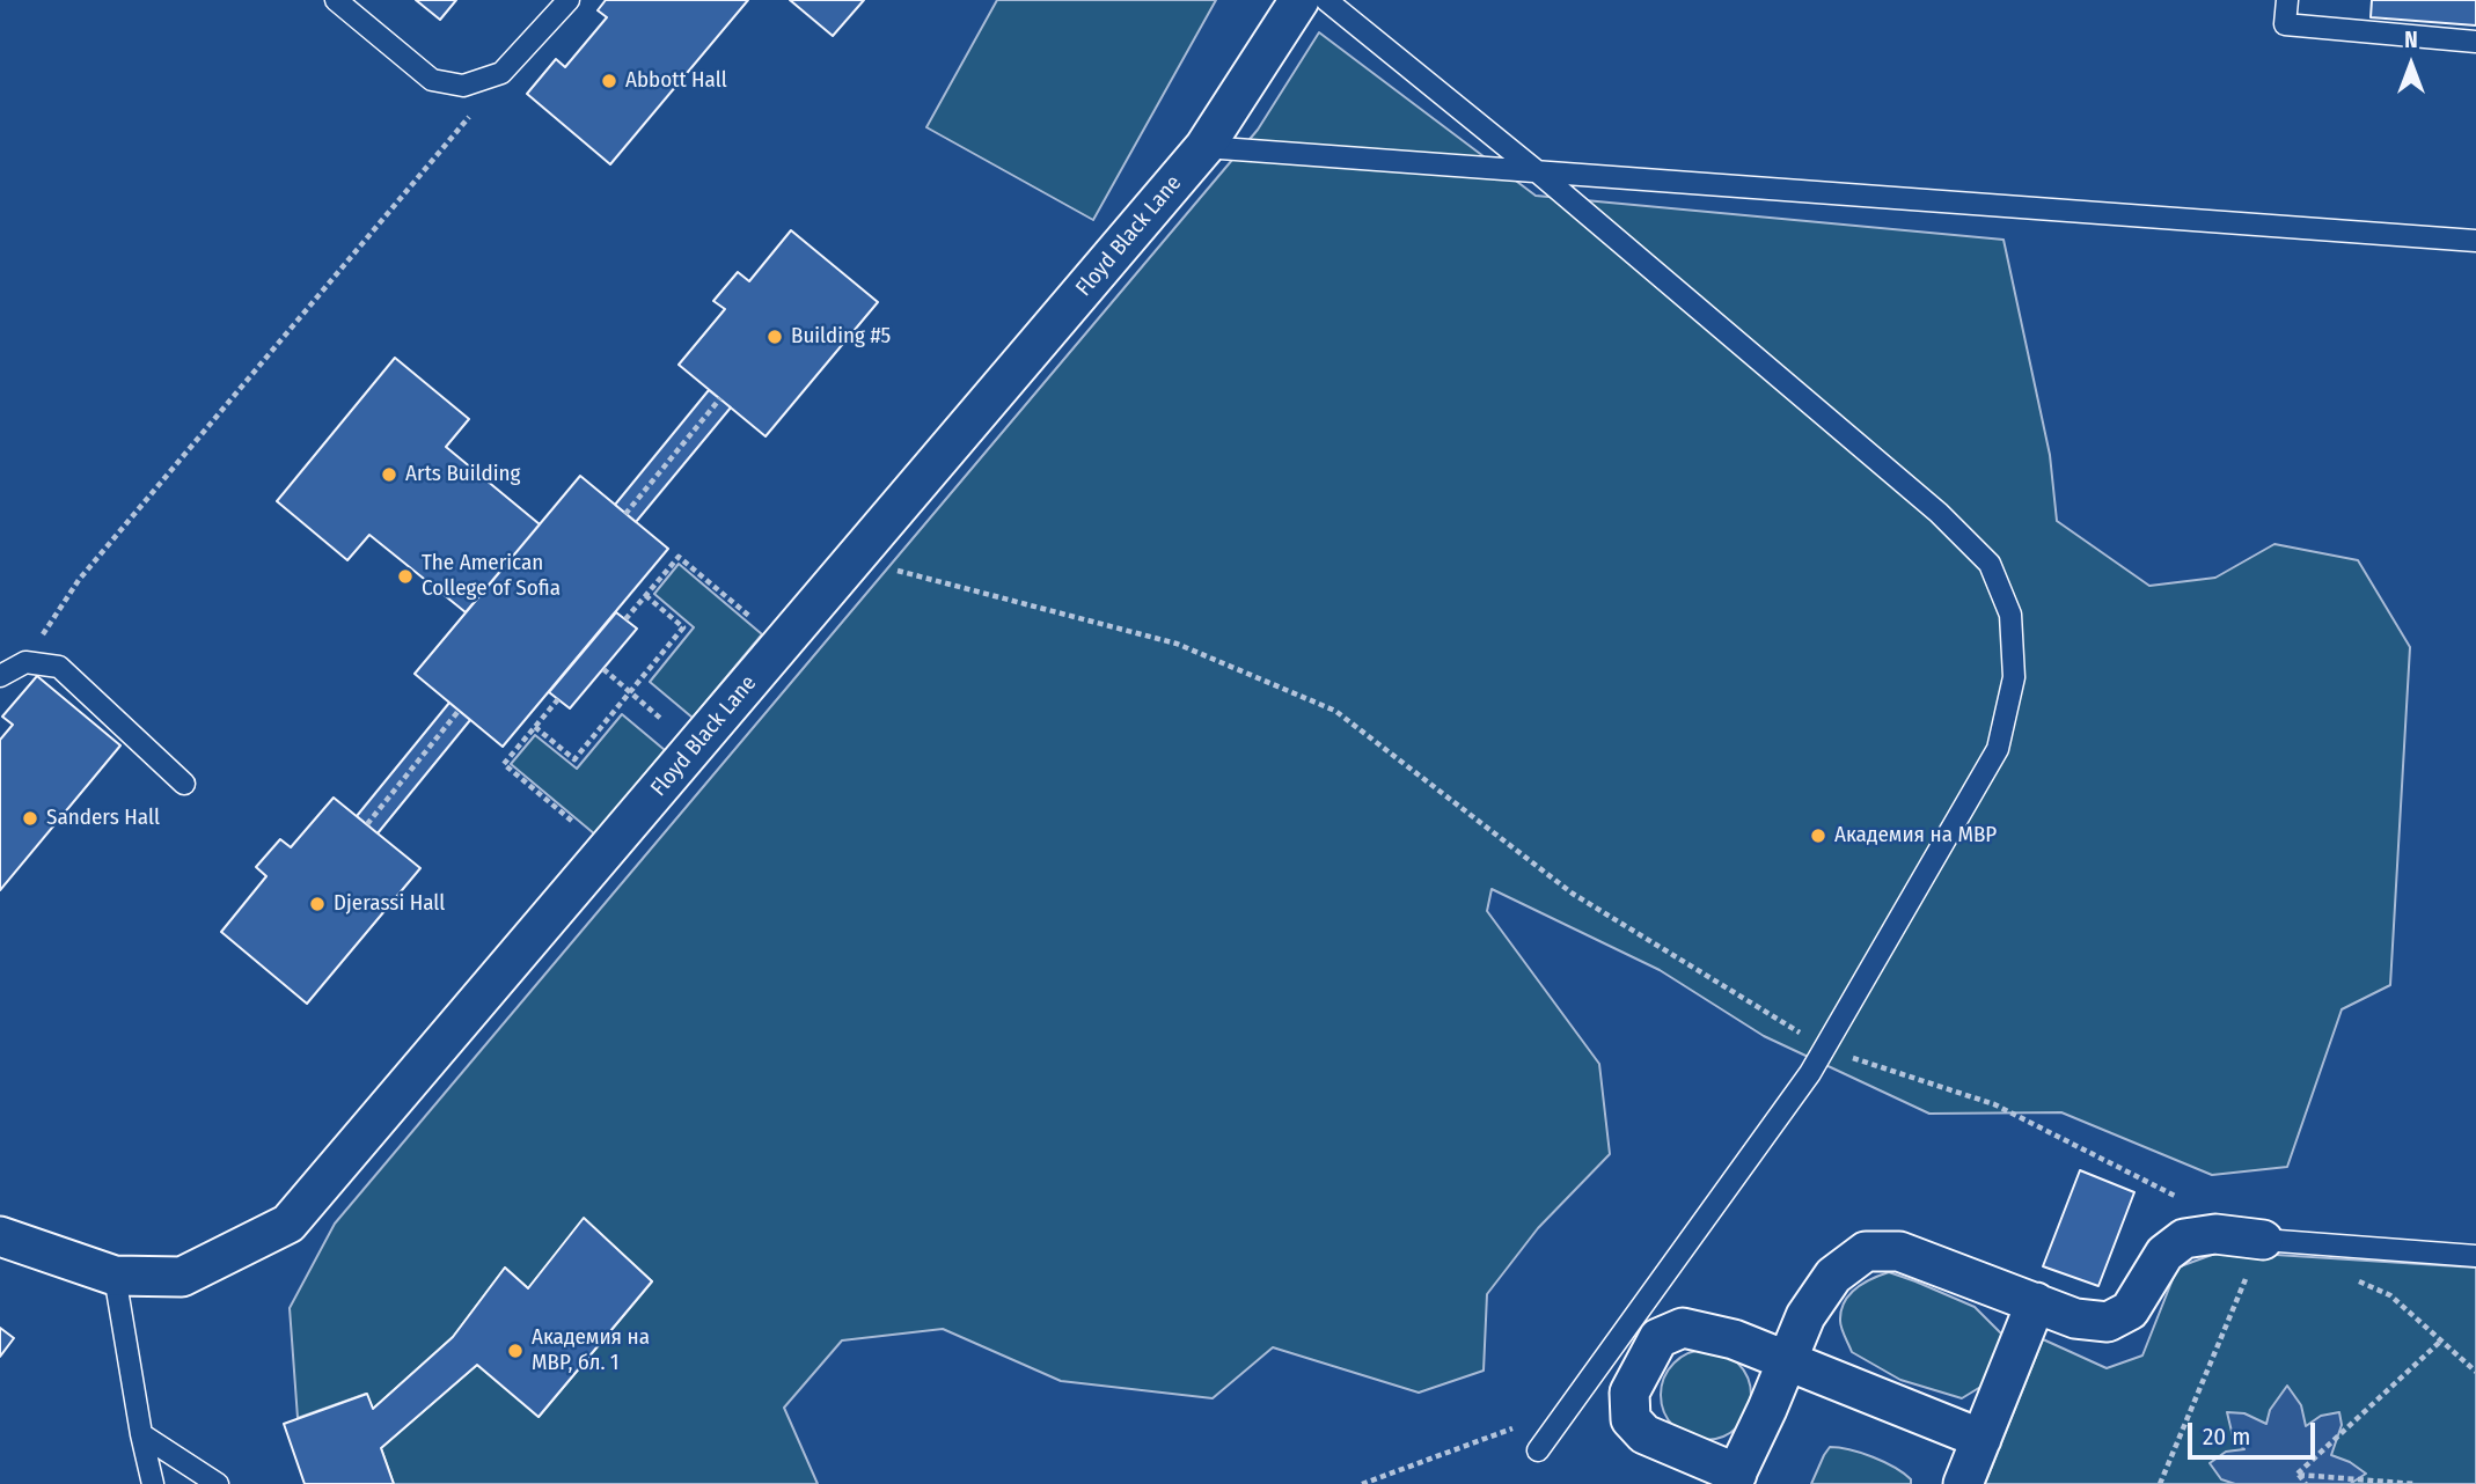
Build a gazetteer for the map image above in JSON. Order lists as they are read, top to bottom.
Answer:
{
  "streets": {
    "street": ["Floyd Black Lane"]
  },
  "places": [
    "Abbott Hall",
    "Building #5",
    "Arts Building",
    "The American College of Sofia",
    "Sanders Hall",
    "Академия на МВР",
    "Djerassi Hall",
    "Академия на МВР, бл. 1"
  ],
  "scale_bar": "20 m",
  "north": "top"
}
